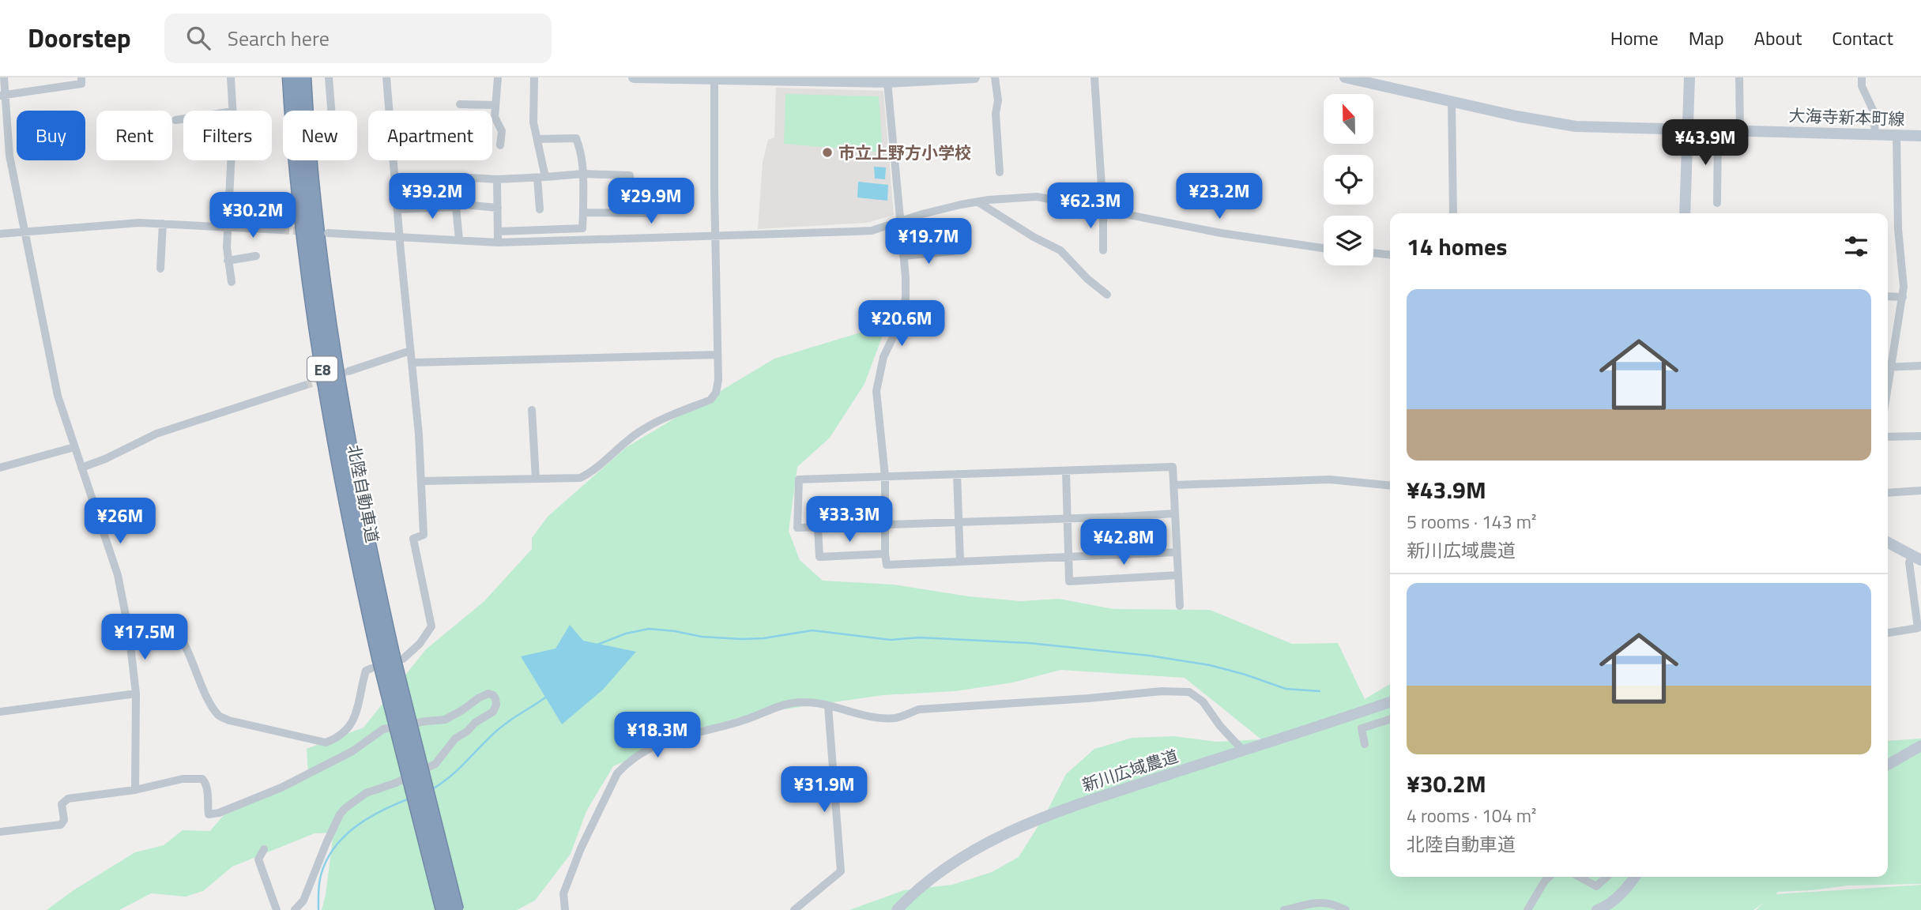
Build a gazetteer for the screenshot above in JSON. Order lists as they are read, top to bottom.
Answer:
{
  "streets": {
    "highway": ["E8", "北陸自動車道"],
    "main road": ["大海寺新本町線", "新川広域農道"]
  },
  "places": ["市立上野方小学校"],
  "north": "top",
  "page": {
    "header": "Doorstep",
    "search": "Search here",
    "nav": [
      "Home",
      "Map",
      "About",
      "Contact"
    ],
    "chip": [
      "Buy",
      "Rent",
      "Filters",
      "New",
      "Apartment"
    ],
    "price": [
      "¥43.9M",
      "¥39.2M",
      "¥23.2M",
      "¥29.9M",
      "¥62.3M",
      "¥30.2M",
      "¥19.7M",
      "¥20.6M",
      "¥33.3M",
      "¥26M",
      "¥42.8M",
      "¥17.5M",
      "¥18.3M",
      "¥31.9M"
    ],
    "heading": "14 homes",
    "list": [
      {
        "name": "¥43.9M",
        "note": "5 rooms · 143 m² · 新川広域農道"
      },
      {
        "name": "¥30.2M",
        "note": "4 rooms · 104 m² · 北陸自動車道"
      }
    ]
  }
}
